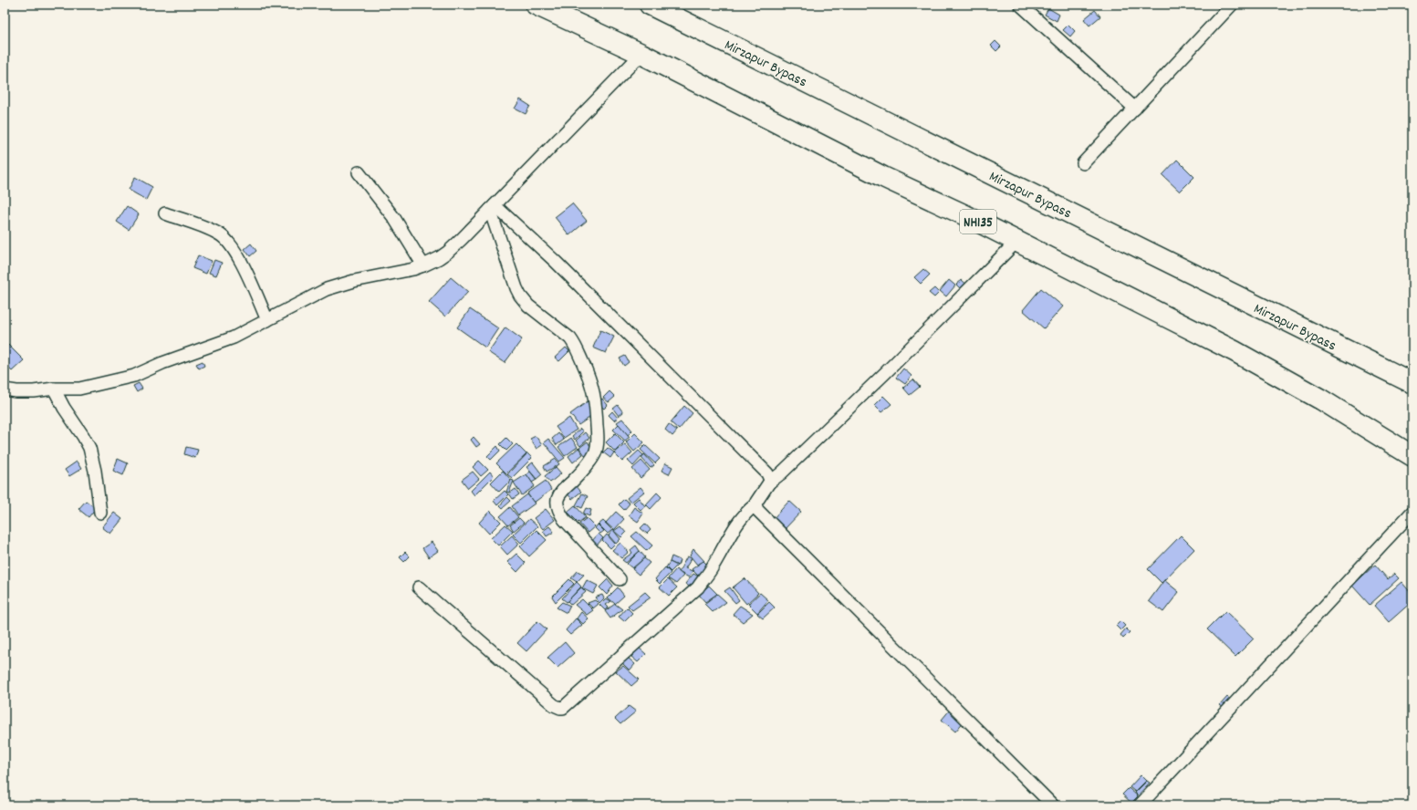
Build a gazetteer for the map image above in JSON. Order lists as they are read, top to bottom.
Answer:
{
  "streets": {
    "highway": ["Mirzapur Bypass", "NH135"]
  }
}
